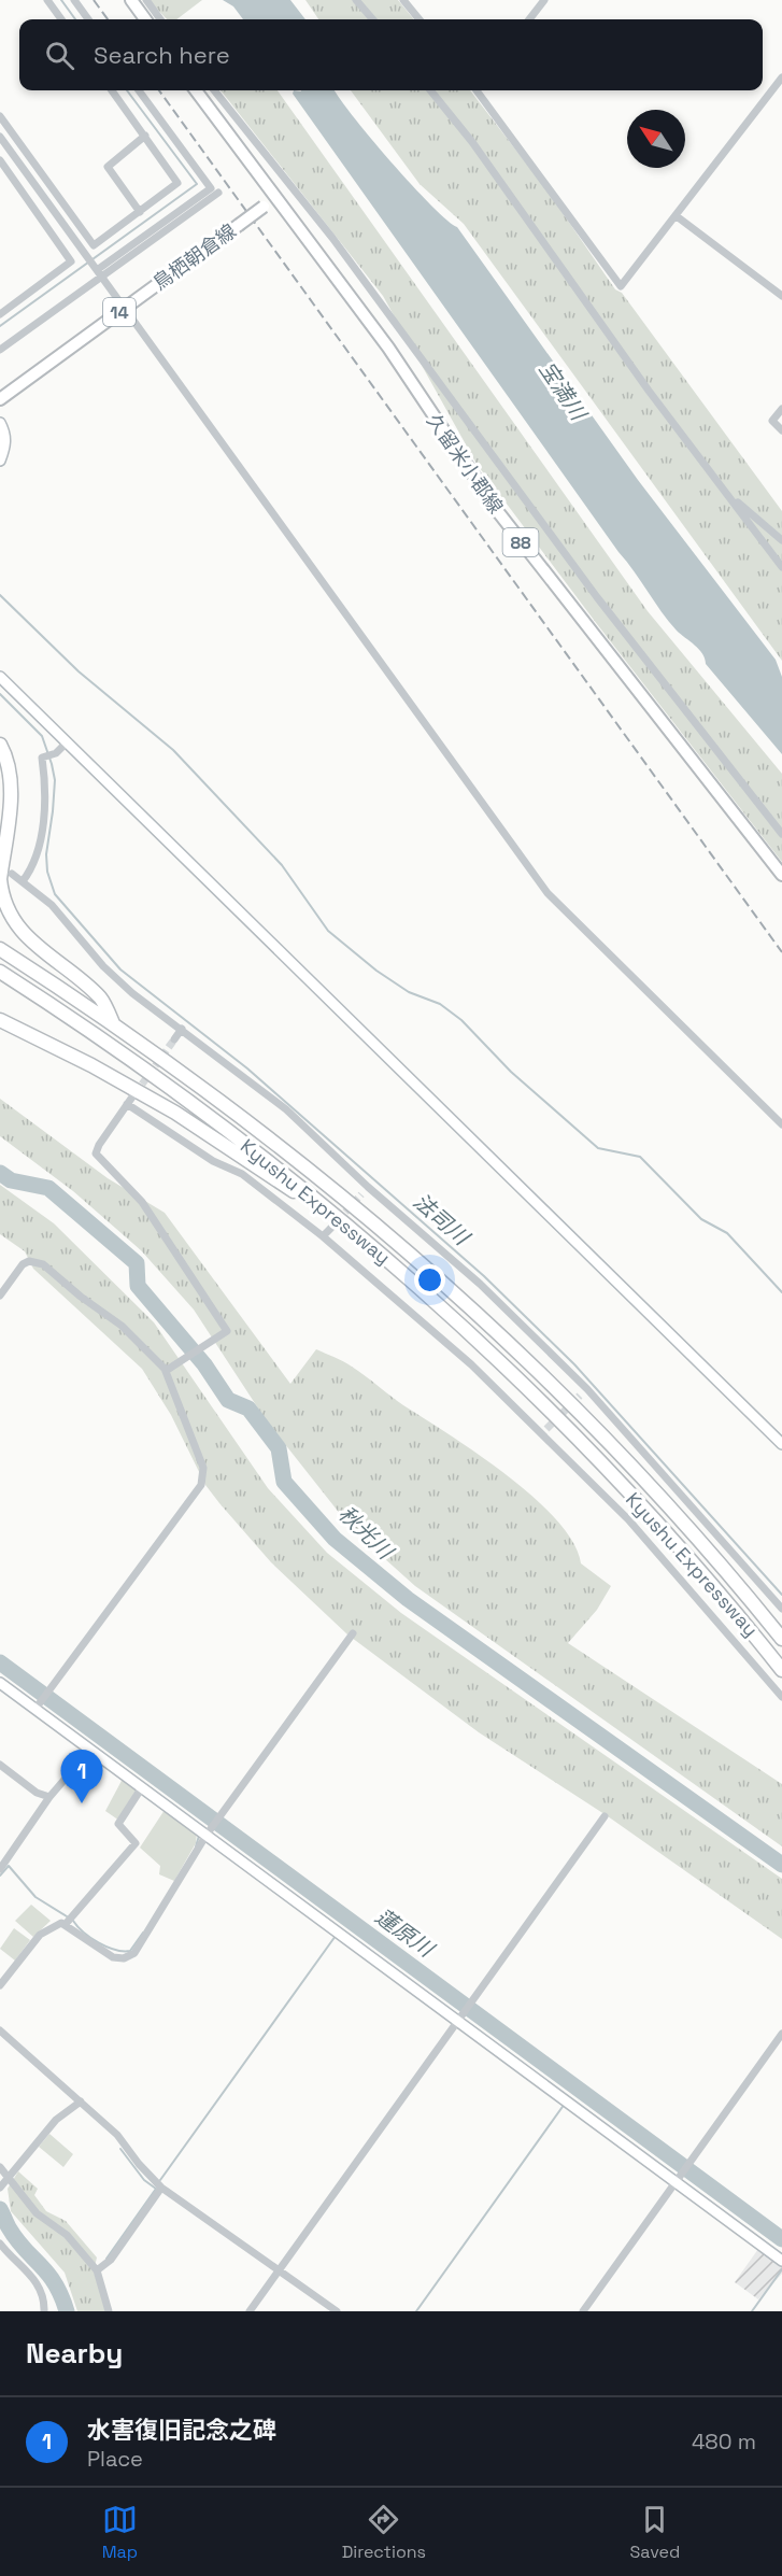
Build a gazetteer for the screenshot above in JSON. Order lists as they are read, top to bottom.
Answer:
{
  "streets": {
    "highway": ["Kyushu Expressway"],
    "main road": [
      "鳥栖朝倉線",
      "14",
      "久留米小郡線",
      "88"
    ]
  },
  "crossings": [
    ["鳥栖朝倉線", "久留米小郡線"]
  ],
  "water": [
    "宝満川",
    "法司川",
    "秋光川",
    "蓮原川"
  ],
  "north": "top left",
  "page": {
    "search": "Search here",
    "pins": "1",
    "heading": "Nearby",
    "list": [
      {
        "mark": "1",
        "name": "水害復旧記念之碑",
        "note": "Place",
        "value": "480 m"
      }
    ],
    "nav": ["Map", "Directions", "Saved"]
  }
}
